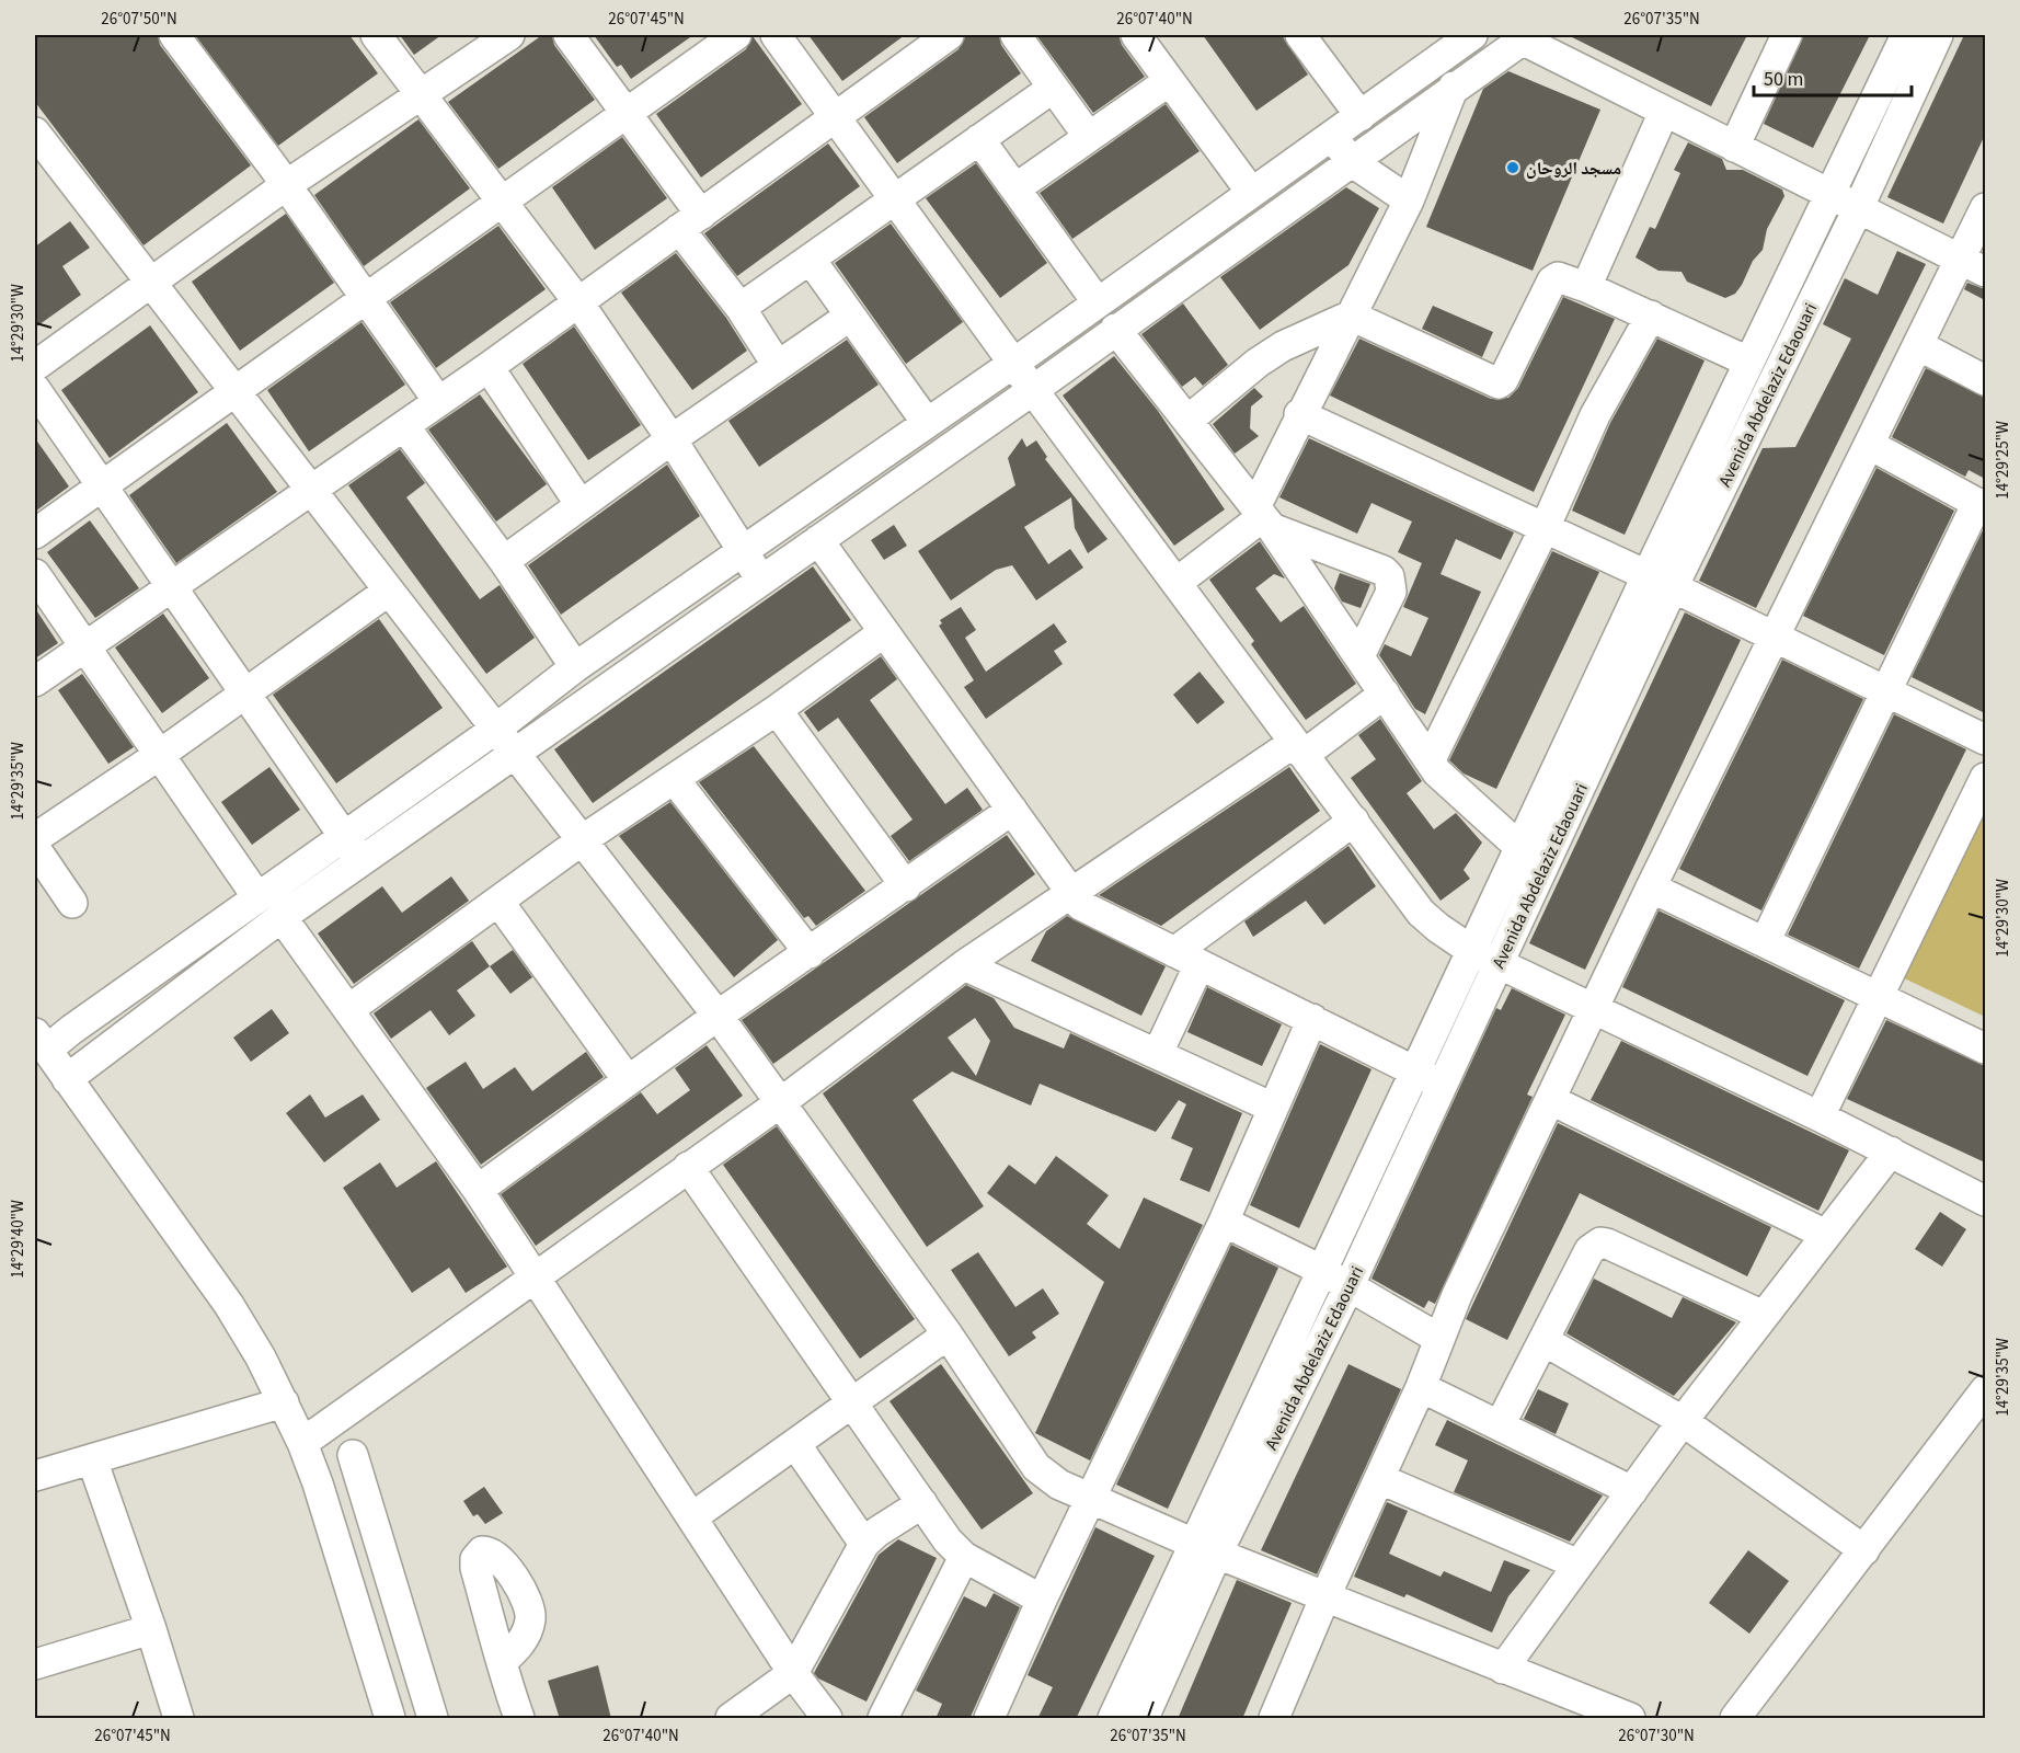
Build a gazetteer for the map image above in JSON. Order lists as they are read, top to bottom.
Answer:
{
  "streets": {
    "street": ["Avenida Abdelaziz Edaouari"]
  },
  "places": ["مسجد الروحان"],
  "scale_bar": "50 m",
  "coordinates": [
    "26°07'50\"N",
    "26°07'45\"N",
    "26°07'40\"N",
    "26°07'35\"N",
    "14°29'30\"W",
    "14°29'25\"W",
    "14°29'35\"W",
    "14°29'40\"W",
    "26°07'30\"N"
  ]
}
